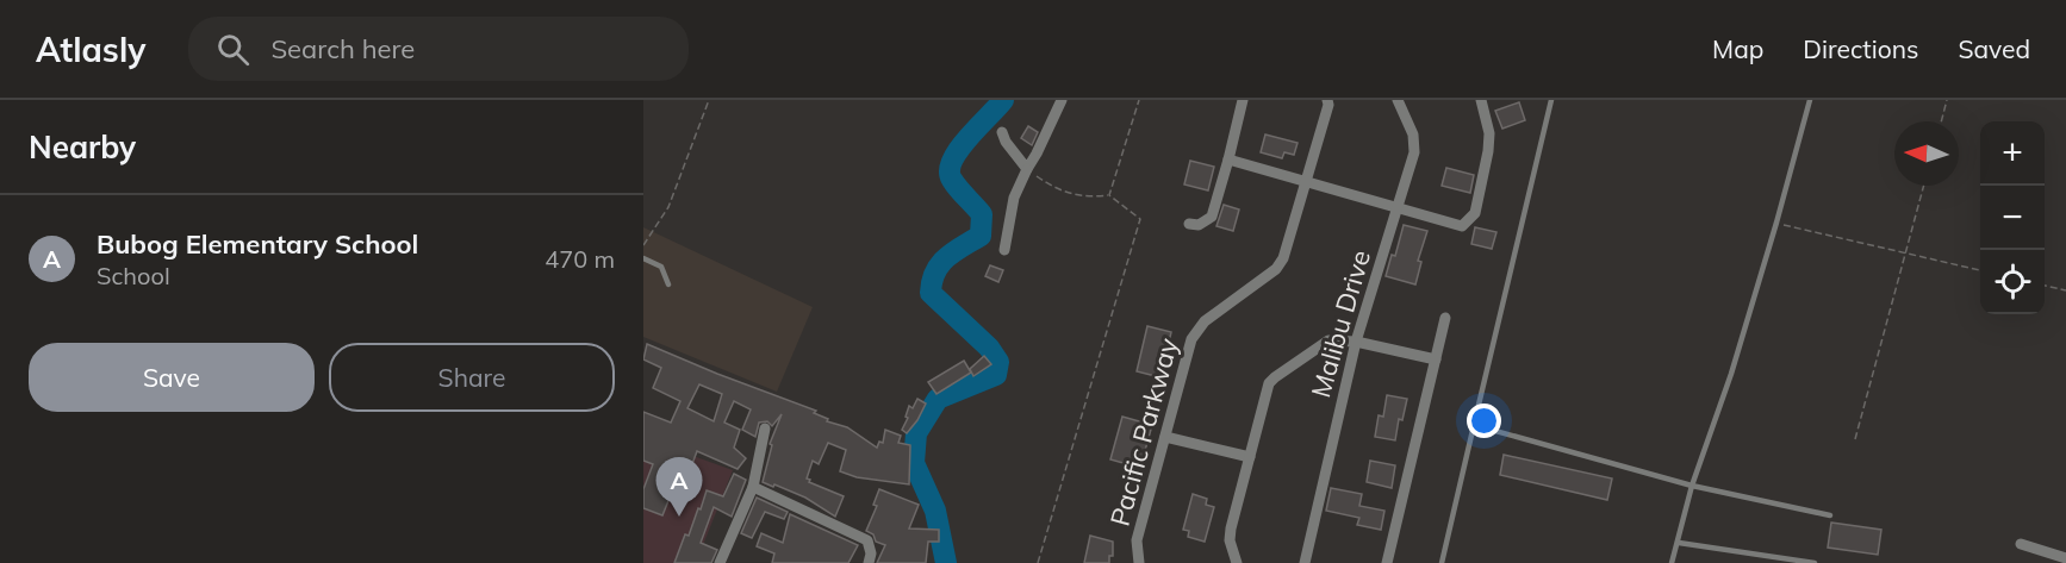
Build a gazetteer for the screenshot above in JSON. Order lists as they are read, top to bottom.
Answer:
{
  "streets": {
    "street": ["Malibu Drive", "Pacific Parkway"]
  },
  "north": "left",
  "page": {
    "header": "Atlasly",
    "search": "Search here",
    "nav": ["Map", "Directions", "Saved"],
    "heading": "Nearby",
    "map_buttons": ["+", "−"],
    "list": [
      {
        "mark": "A",
        "name": "Bubog Elementary School",
        "note": "School",
        "value": "470 m"
      }
    ],
    "buttons": ["Save", "Share"],
    "pins": "A"
  }
}
